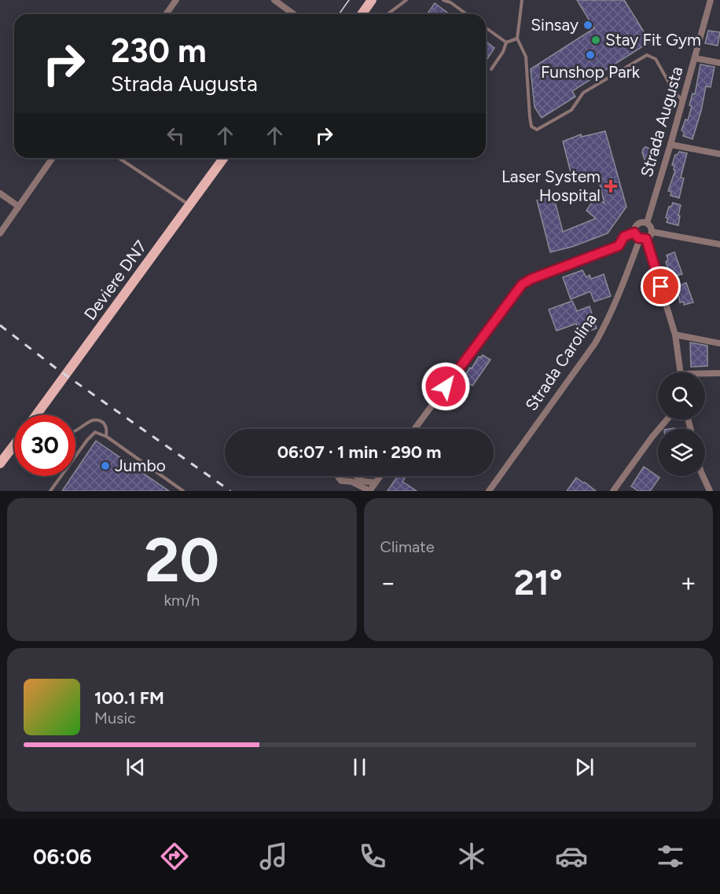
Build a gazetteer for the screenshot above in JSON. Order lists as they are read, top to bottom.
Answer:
{
  "streets": {
    "main road": ["Deviere DN7"],
    "street": ["Strada Augusta", "Strada Carolina"]
  },
  "crossings": [
    ["Strada Augusta", "Strada Carolina"]
  ],
  "places": {
    "other": [
      "Sinsay",
      "Stay Fit Gym",
      "Funshop Park",
      "Jumbo"
    ],
    "health": ["Laser System Hospital"]
  },
  "page": {
    "turn": ["230 m", "Strada Augusta"],
    "limit": "30",
    "trip": "06:07 · 1 min · 290 m",
    "tile": [
      ["20", "km/h"],
      "Climate"
    ],
    "heat": ["−", "21°", "+"],
    "song": ["100.1 FM", "Music"],
    "tabs": "06:06"
  }
}
